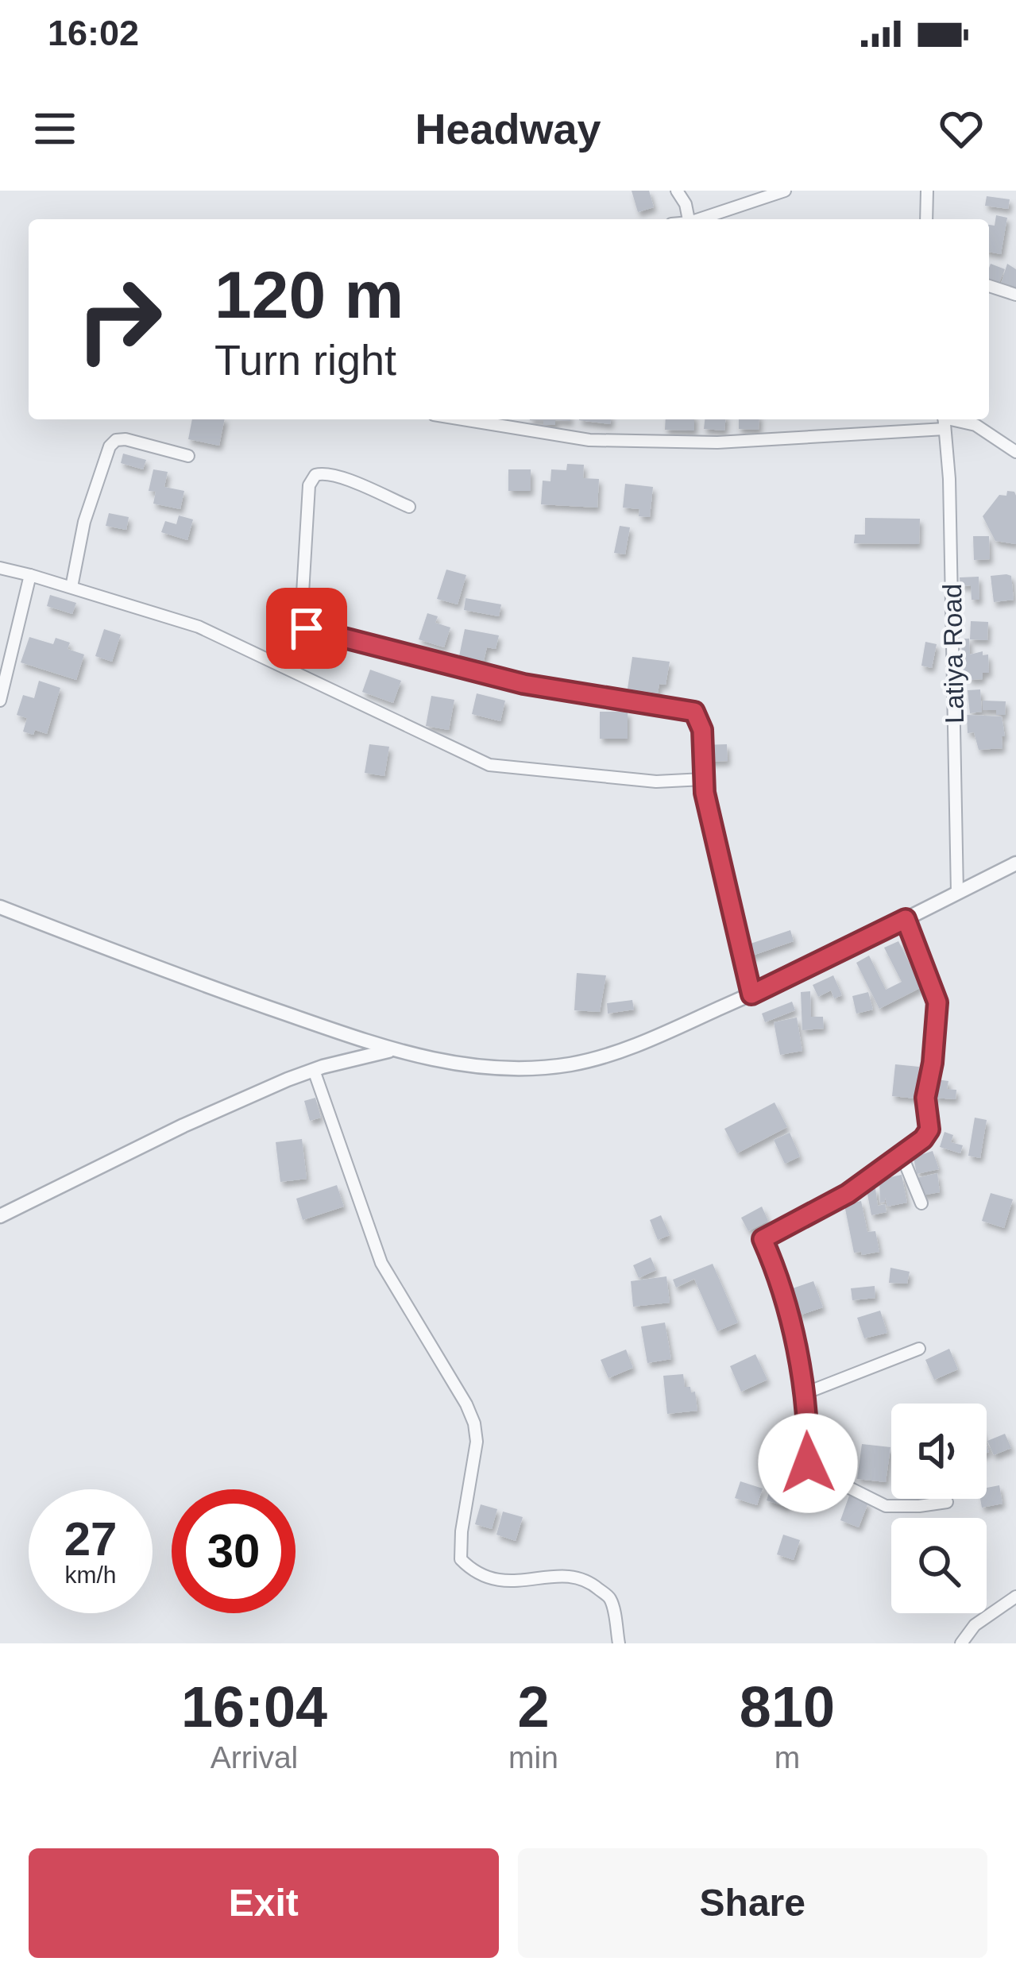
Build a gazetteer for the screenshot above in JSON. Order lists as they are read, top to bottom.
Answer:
{
  "streets": {
    "street": ["Latiya Road"]
  },
  "page": {
    "status": "16:02",
    "header": "Headway",
    "turn": ["120 m", "Turn right"],
    "speed": "27 km/h",
    "limit": "30",
    "eta": [
      "16:04",
      "Arrival",
      "2",
      "min",
      "810",
      "m"
    ],
    "buttons": ["Exit", "Share"]
  }
}
